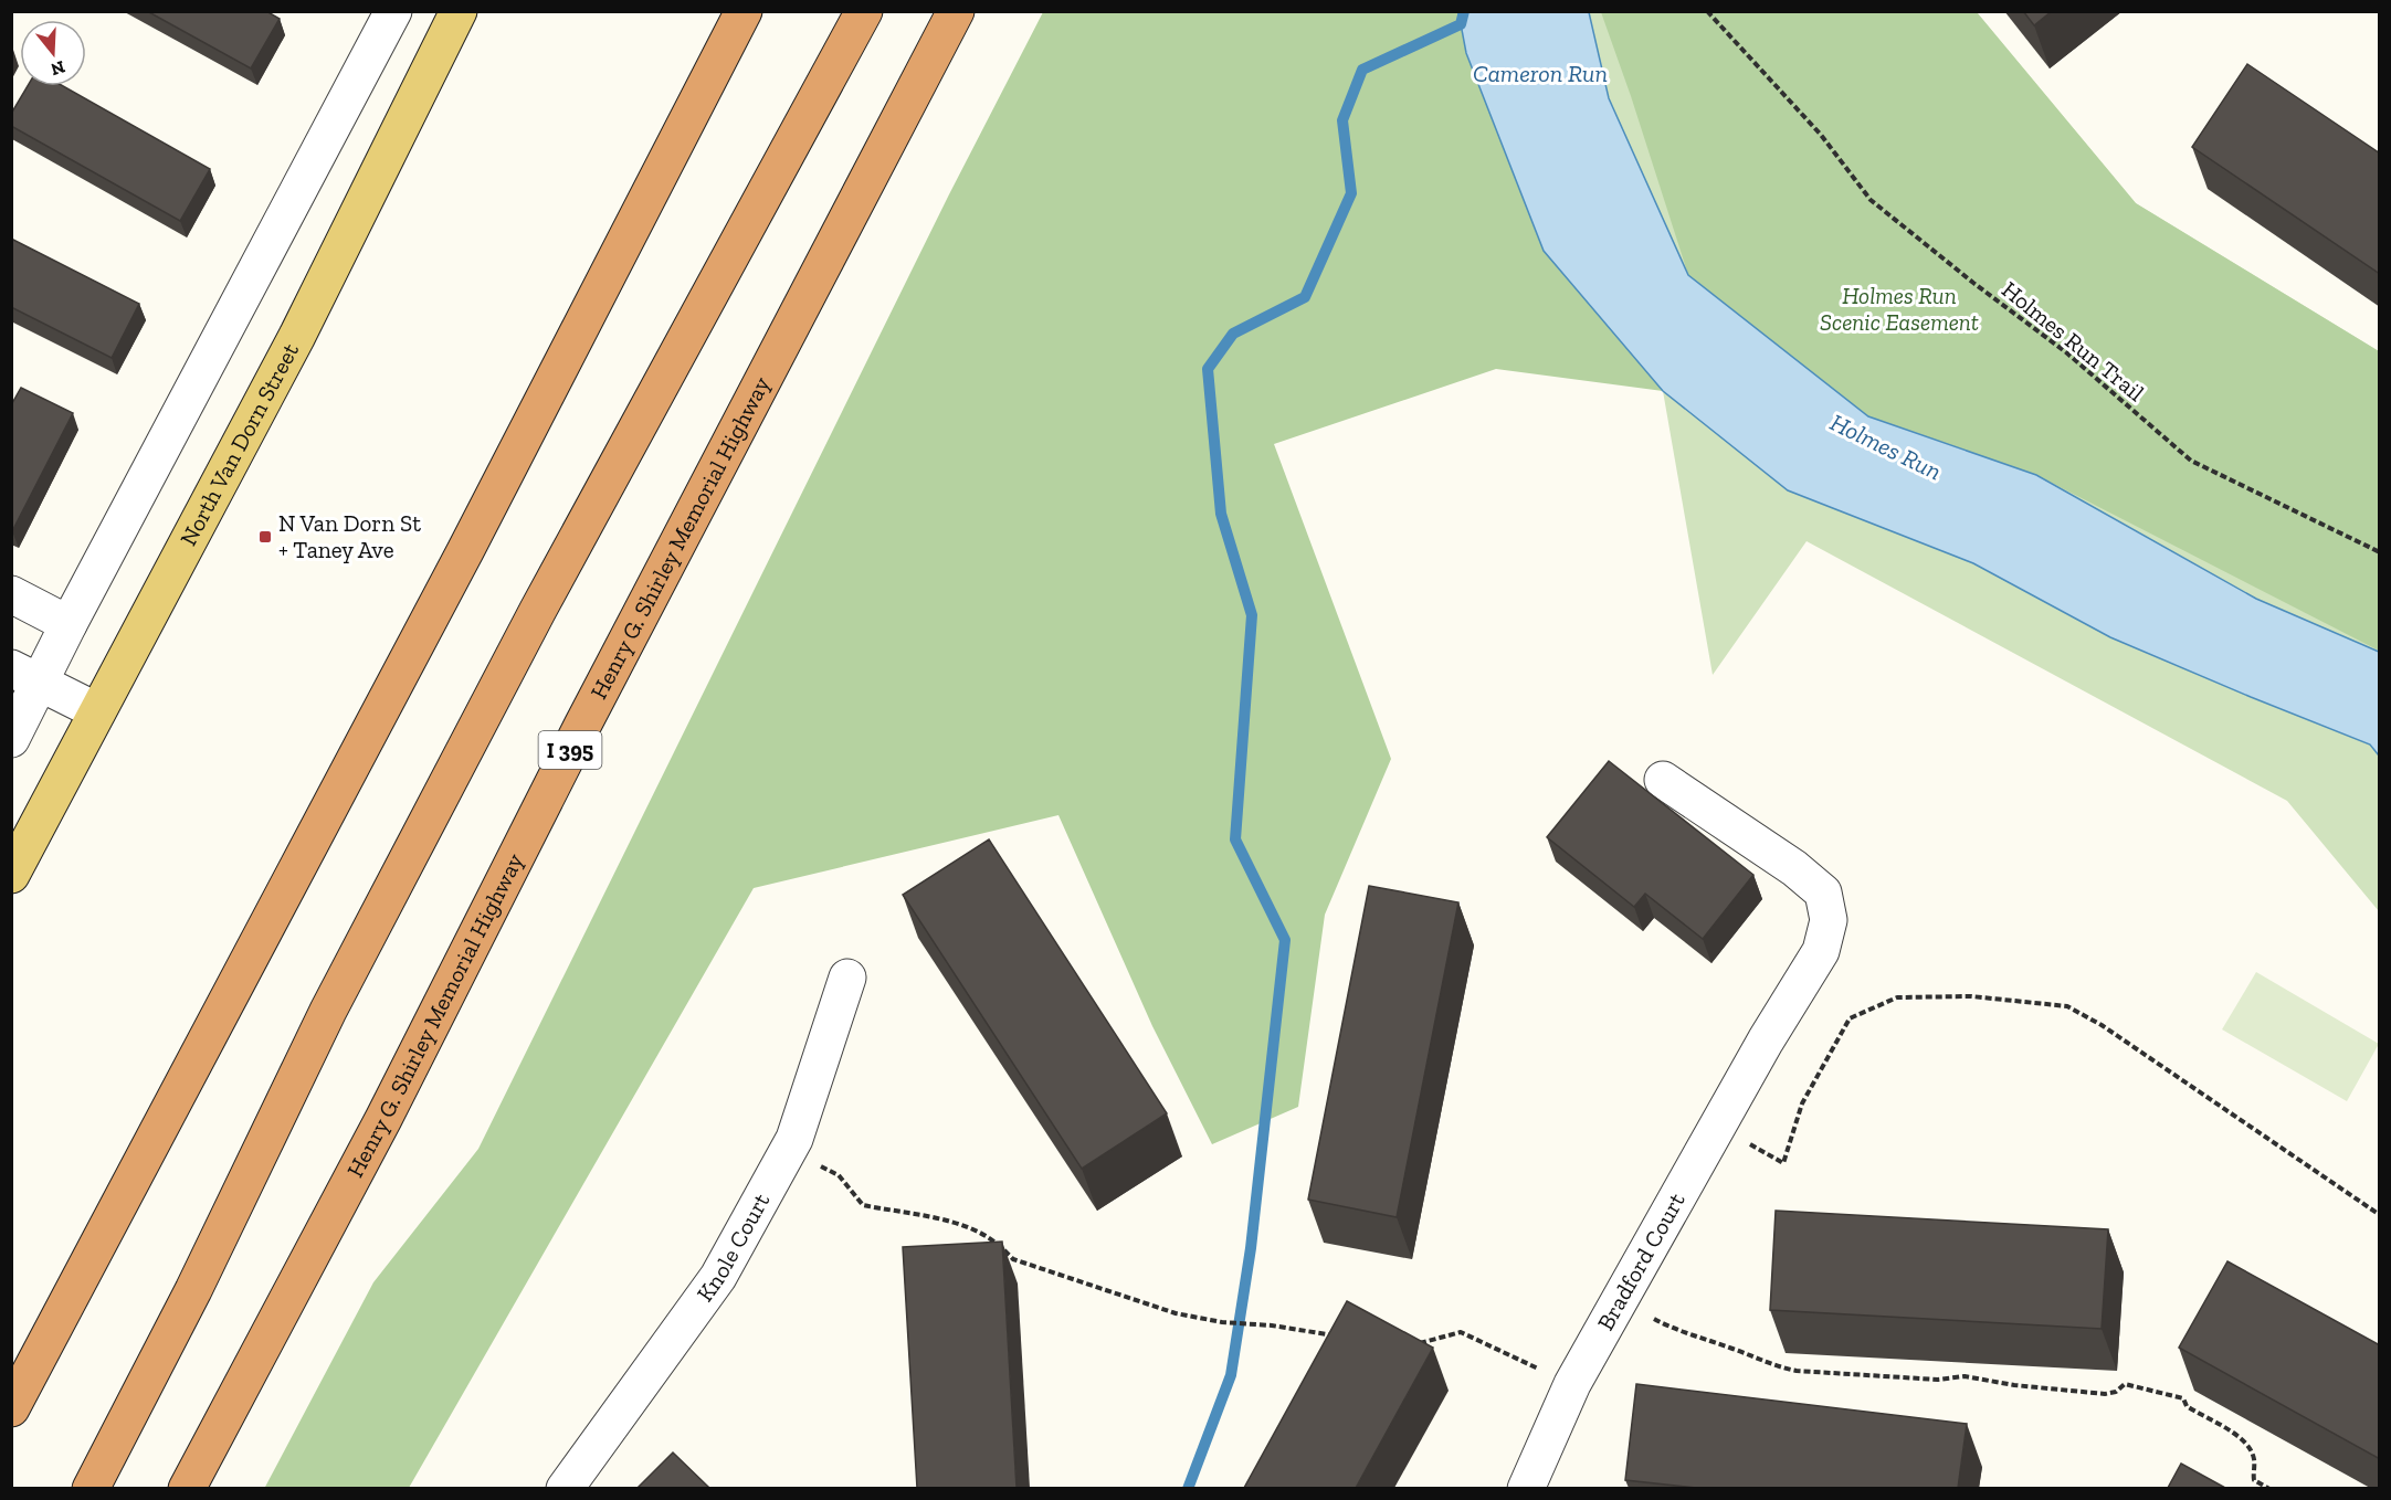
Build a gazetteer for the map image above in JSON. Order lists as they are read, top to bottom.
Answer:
{
  "streets": {
    "highway": ["Henry G. Shirley Memorial Highway", "I 395"],
    "main road": ["North Van Dorn Street"],
    "street": ["Knole Court", "Bradford Court"],
    "path": ["Holmes Run Trail"]
  },
  "water": ["Cameron Run", "Holmes Run"],
  "parks": ["Holmes Run Scenic Easement"],
  "places": {
    "transit": ["N Van Dorn St + Taney Ave"]
  },
  "north": "bottom"
}
